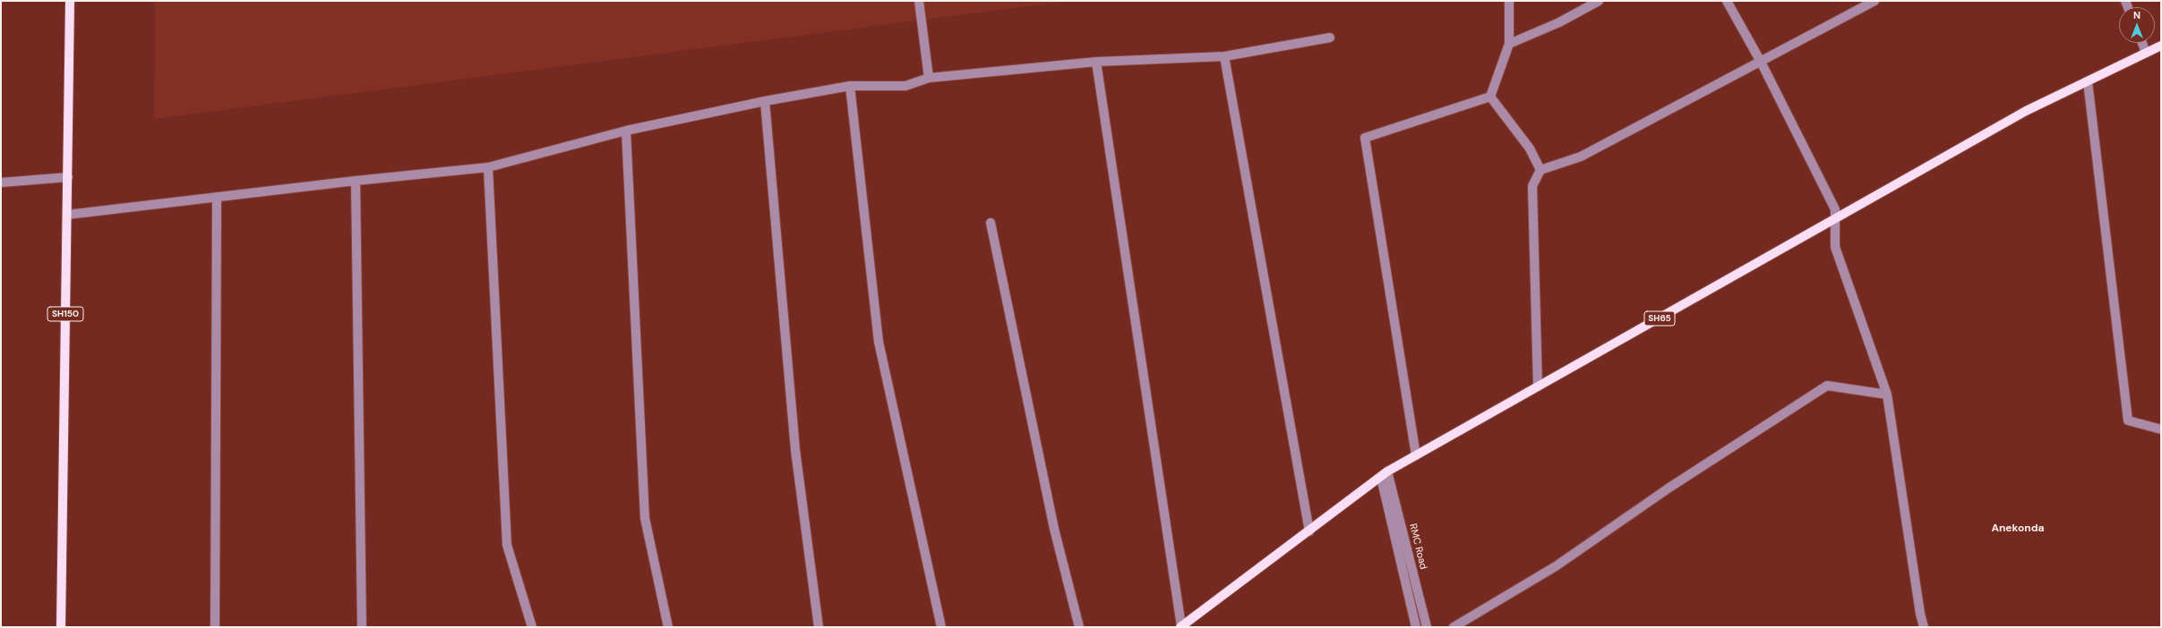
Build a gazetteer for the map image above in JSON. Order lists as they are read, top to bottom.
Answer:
{
  "streets": {
    "main road": ["SH150", "SH65"],
    "street": ["RMC Road"]
  },
  "crossings": [
    ["SH65", "RMC Road"]
  ],
  "districts": ["Anekonda"],
  "north": "top"
}
